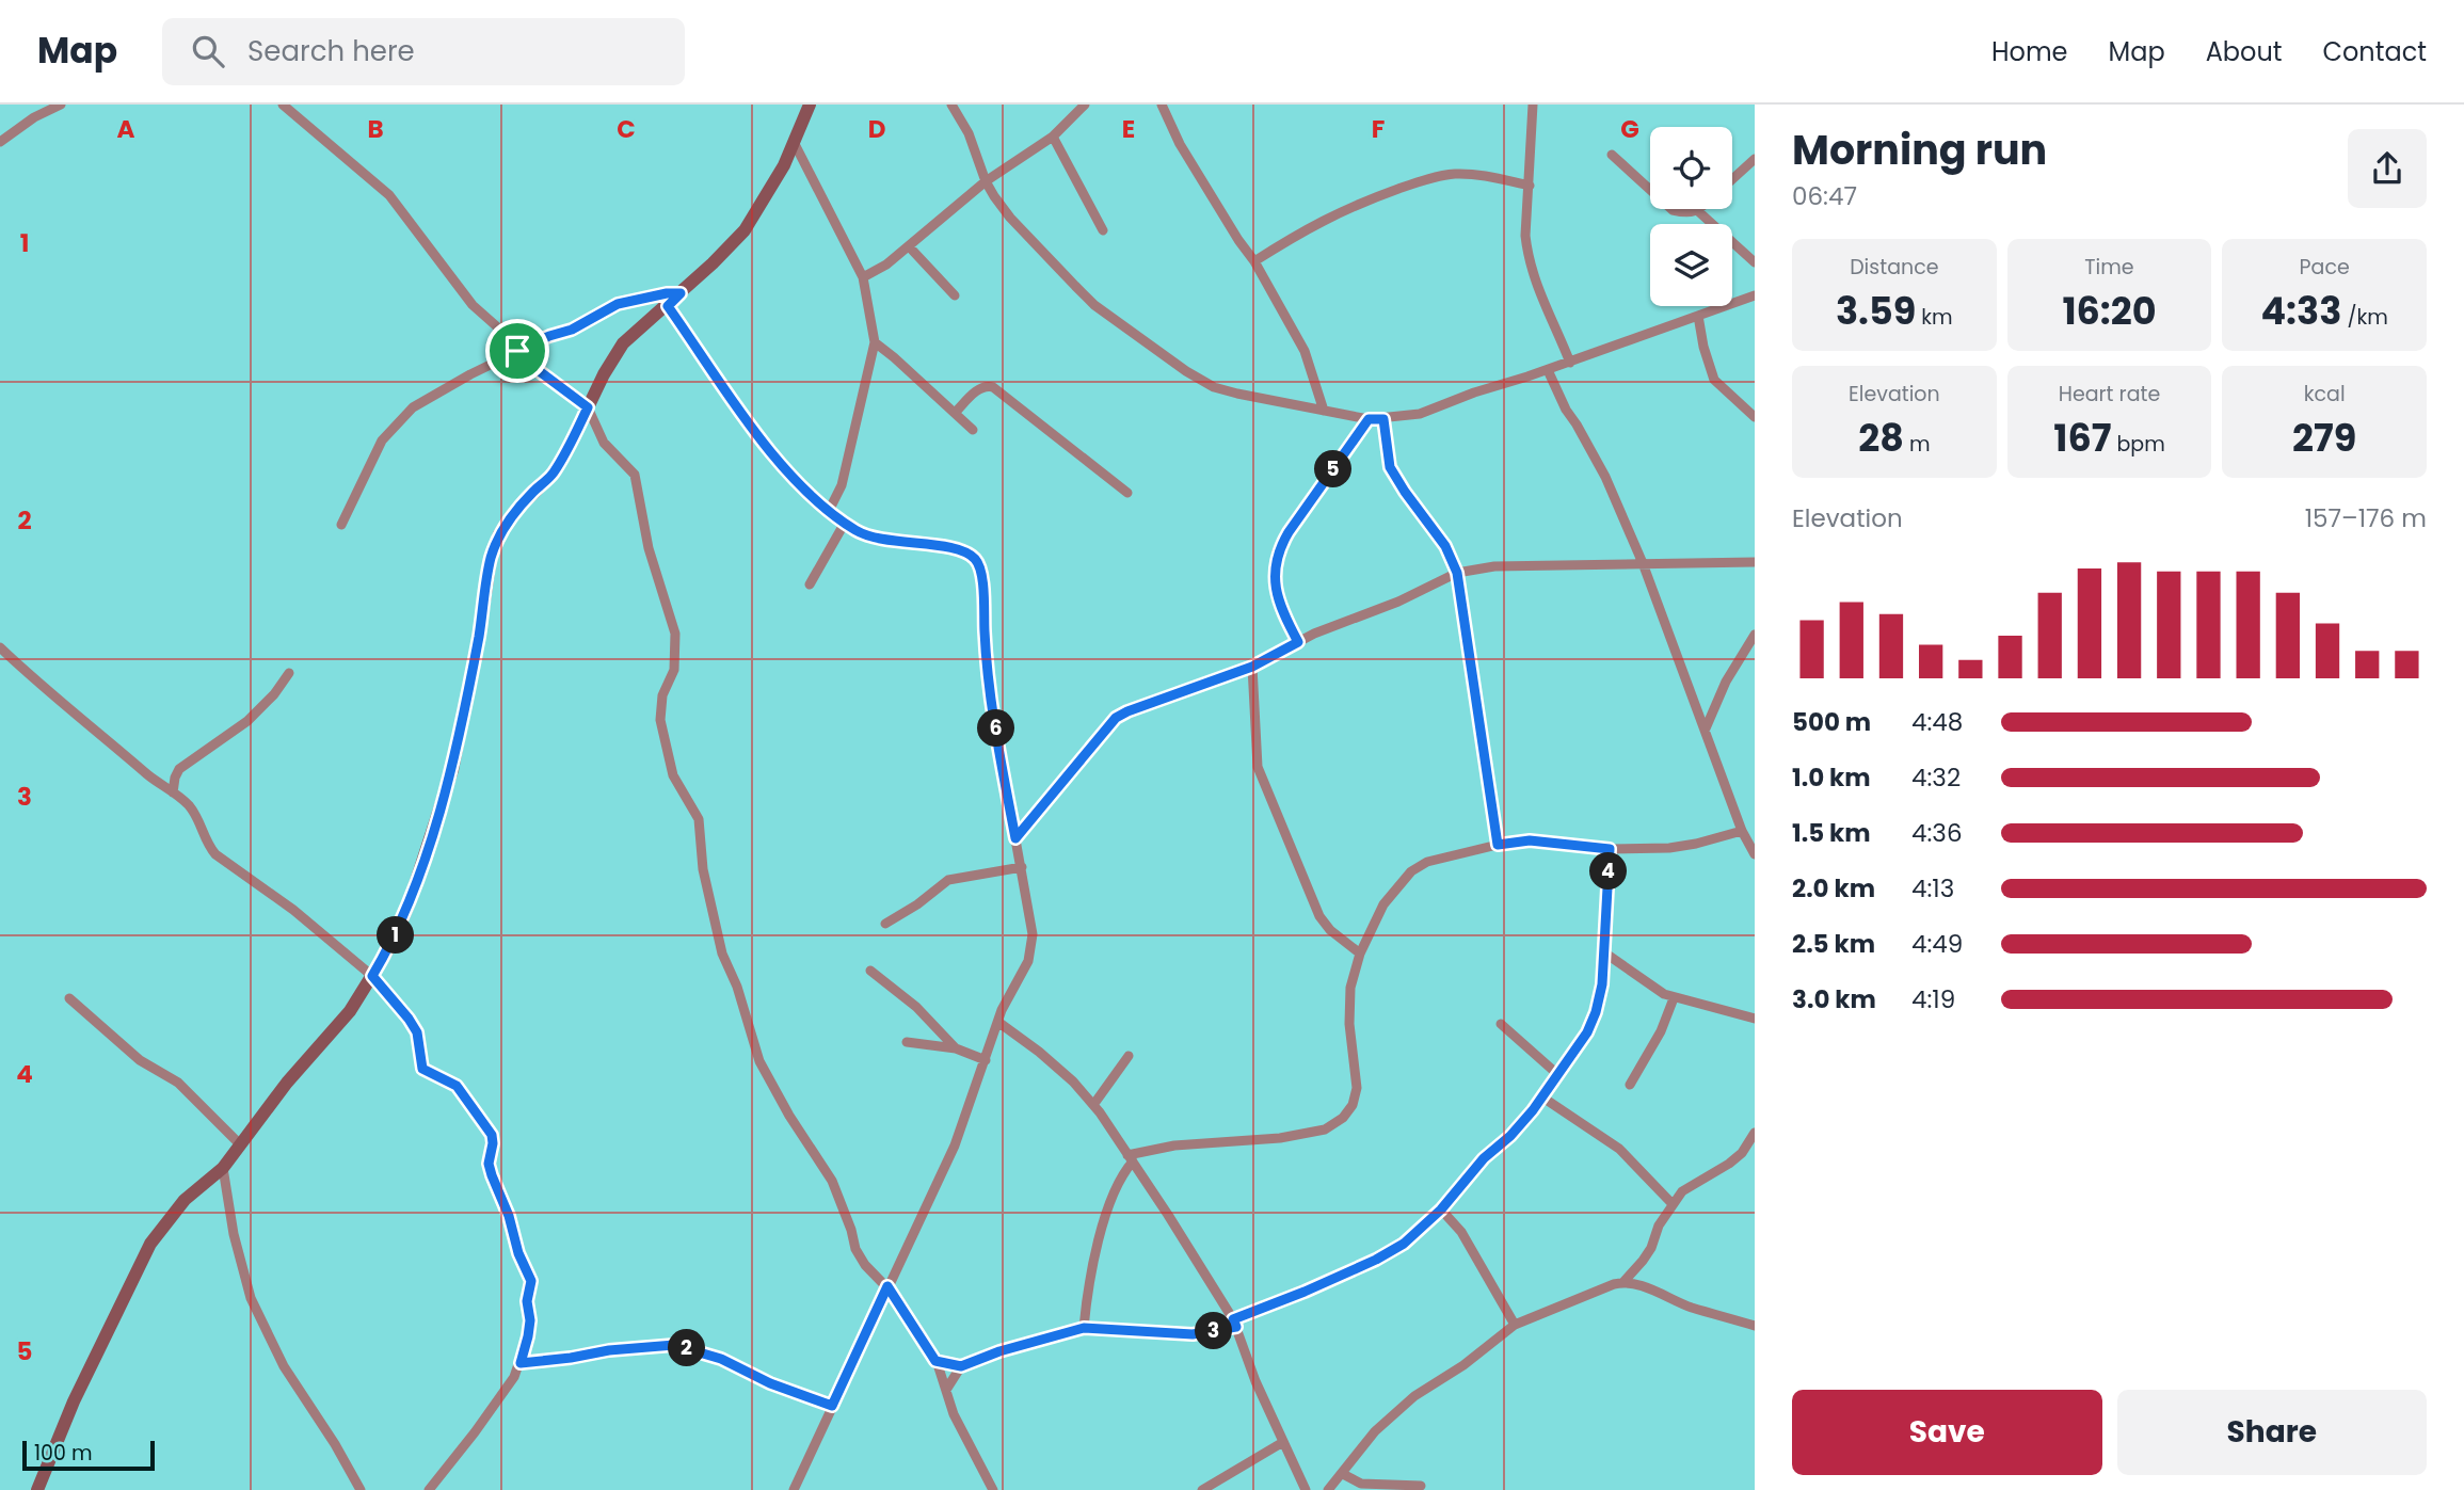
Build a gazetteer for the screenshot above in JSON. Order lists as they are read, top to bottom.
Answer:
{
  "scale_bar": "100 m",
  "page": {
    "header": "Map",
    "search": "Search here",
    "nav": [
      "Home",
      "Map",
      "About",
      "Contact"
    ],
    "heading": ["Morning run", "06:47"],
    "stats": [
      ["Distance", "3.59 km"],
      ["Time", "16:20"],
      ["Pace", "4:33 /km"],
      ["Elevation", "28 m"],
      ["Heart rate", "167 bpm"],
      ["kcal", "279"]
    ],
    "pins": [
      "5",
      "6",
      "4",
      "1",
      "3",
      "2"
    ],
    "chart": ["Elevation", "157–176 m"],
    "list": [
      {
        "name": "500 m",
        "note": "4:48"
      },
      {
        "name": "1.0 km",
        "note": "4:32"
      },
      {
        "name": "1.5 km",
        "note": "4:36"
      },
      {
        "name": "2.0 km",
        "note": "4:13"
      },
      {
        "name": "2.5 km",
        "note": "4:49"
      },
      {
        "name": "3.0 km",
        "note": "4:19"
      }
    ],
    "buttons": ["Save", "Share"],
    "scale": "100 m"
  },
  "grid": {
    "columns": [
      "A",
      "B",
      "C",
      "D",
      "E",
      "F",
      "G"
    ],
    "rows": [
      "1",
      "2",
      "3",
      "4",
      "5"
    ]
  }
}
